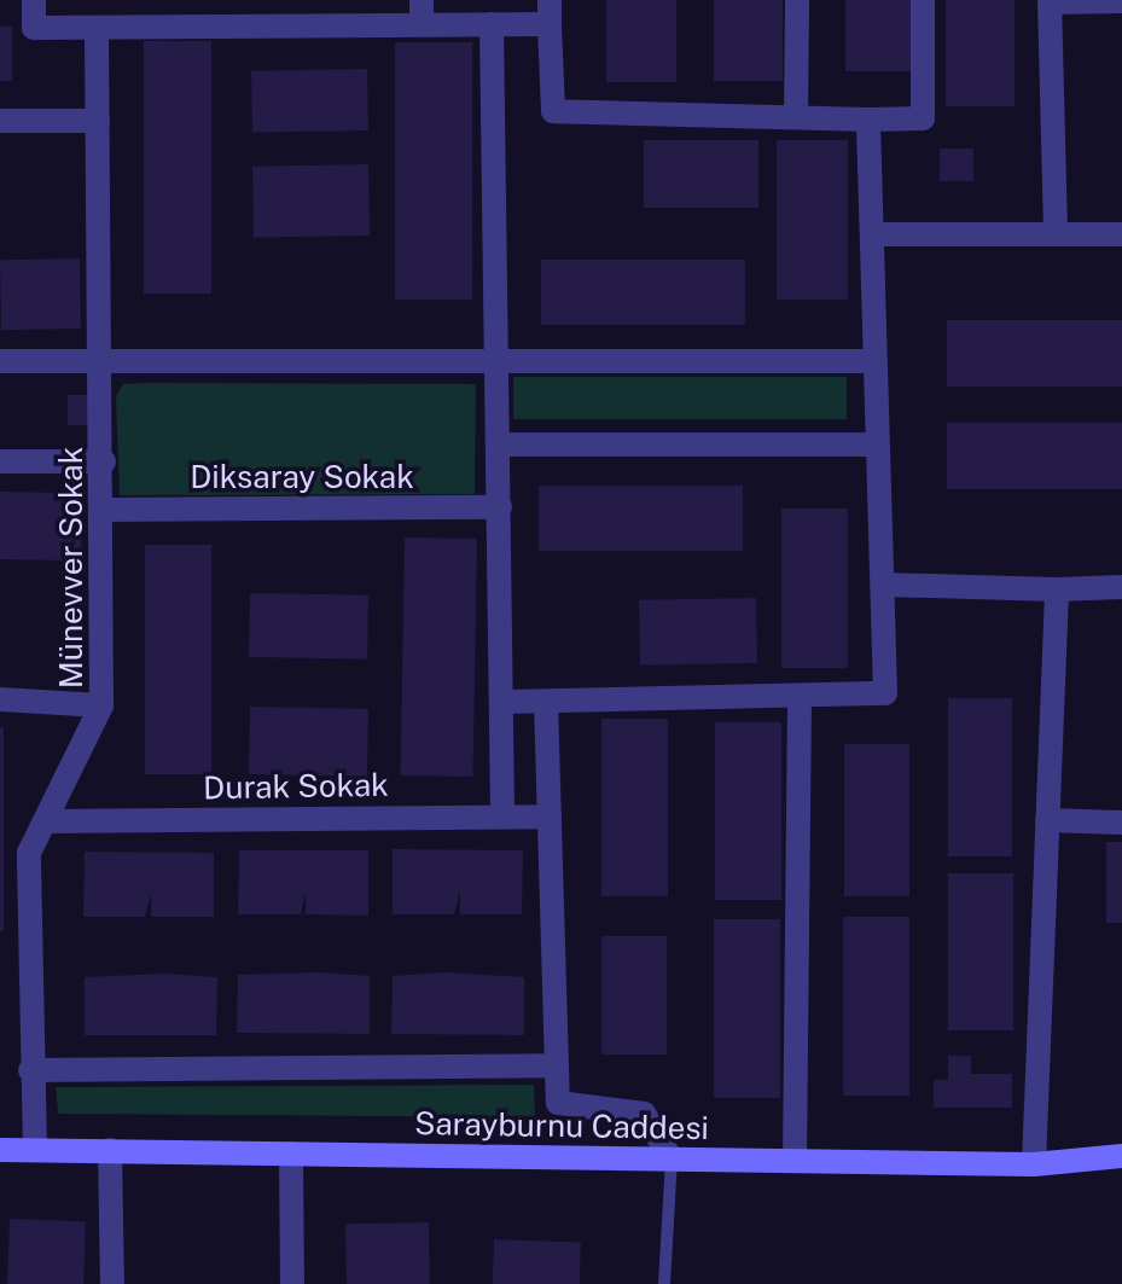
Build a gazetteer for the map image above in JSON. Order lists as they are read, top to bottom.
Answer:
{
  "streets": {
    "street": [
      "Diksaray Sokak",
      "Münevver Sokak",
      "Durak Sokak",
      "Sarayburnu Caddesi"
    ]
  },
  "crossings": [
    ["Diksaray Sokak", "Münevver Sokak"],
    ["Münevver Sokak", "Durak Sokak"],
    ["Münevver Sokak", "Sarayburnu Caddesi"]
  ]
}
